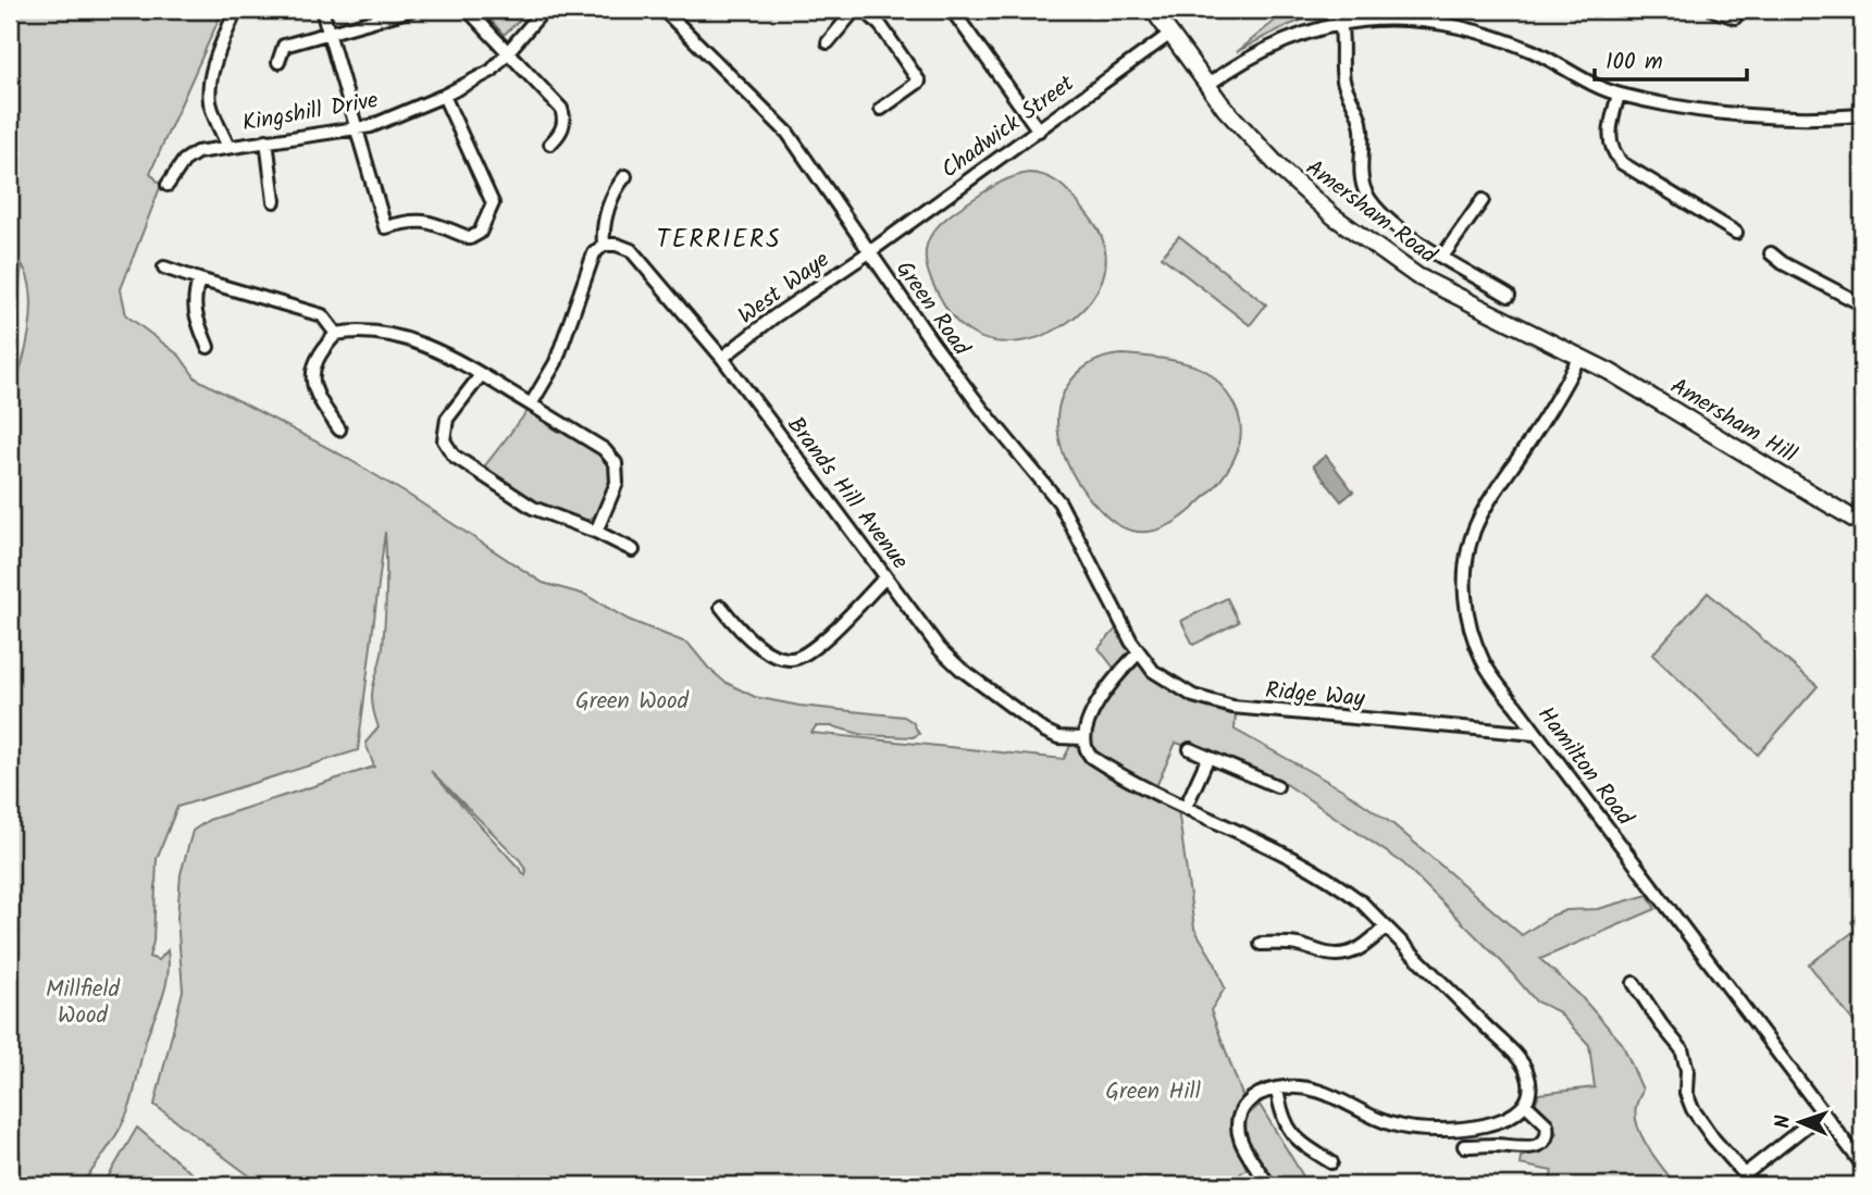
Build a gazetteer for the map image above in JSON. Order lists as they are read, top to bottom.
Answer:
{
  "streets": {
    "main road": ["Amersham Road", "Amersham Hill"],
    "street": [
      "Kingshill Drive",
      "Chadwick Street",
      "West Waye",
      "Green Road",
      "Brands Hill Avenue",
      "Ridge Way",
      "Hamilton Road"
    ]
  },
  "crossings": [
    ["Chadwick Street", "Amersham Road"],
    ["Chadwick Street", "West Waye"],
    ["Chadwick Street", "Green Road"],
    ["Amersham Road", "Amersham Hill"],
    ["Amersham Road", "Hamilton Road"],
    ["West Waye", "Green Road"],
    ["West Waye", "Brands Hill Avenue"],
    ["Green Road", "Ridge Way"],
    ["Amersham Hill", "Hamilton Road"],
    ["Ridge Way", "Hamilton Road"]
  ],
  "districts": ["TERRIERS"],
  "parks": ["Green Wood", "Millfield Wood", "Green Hill"],
  "scale_bar": "100 m",
  "north": "left"
}
